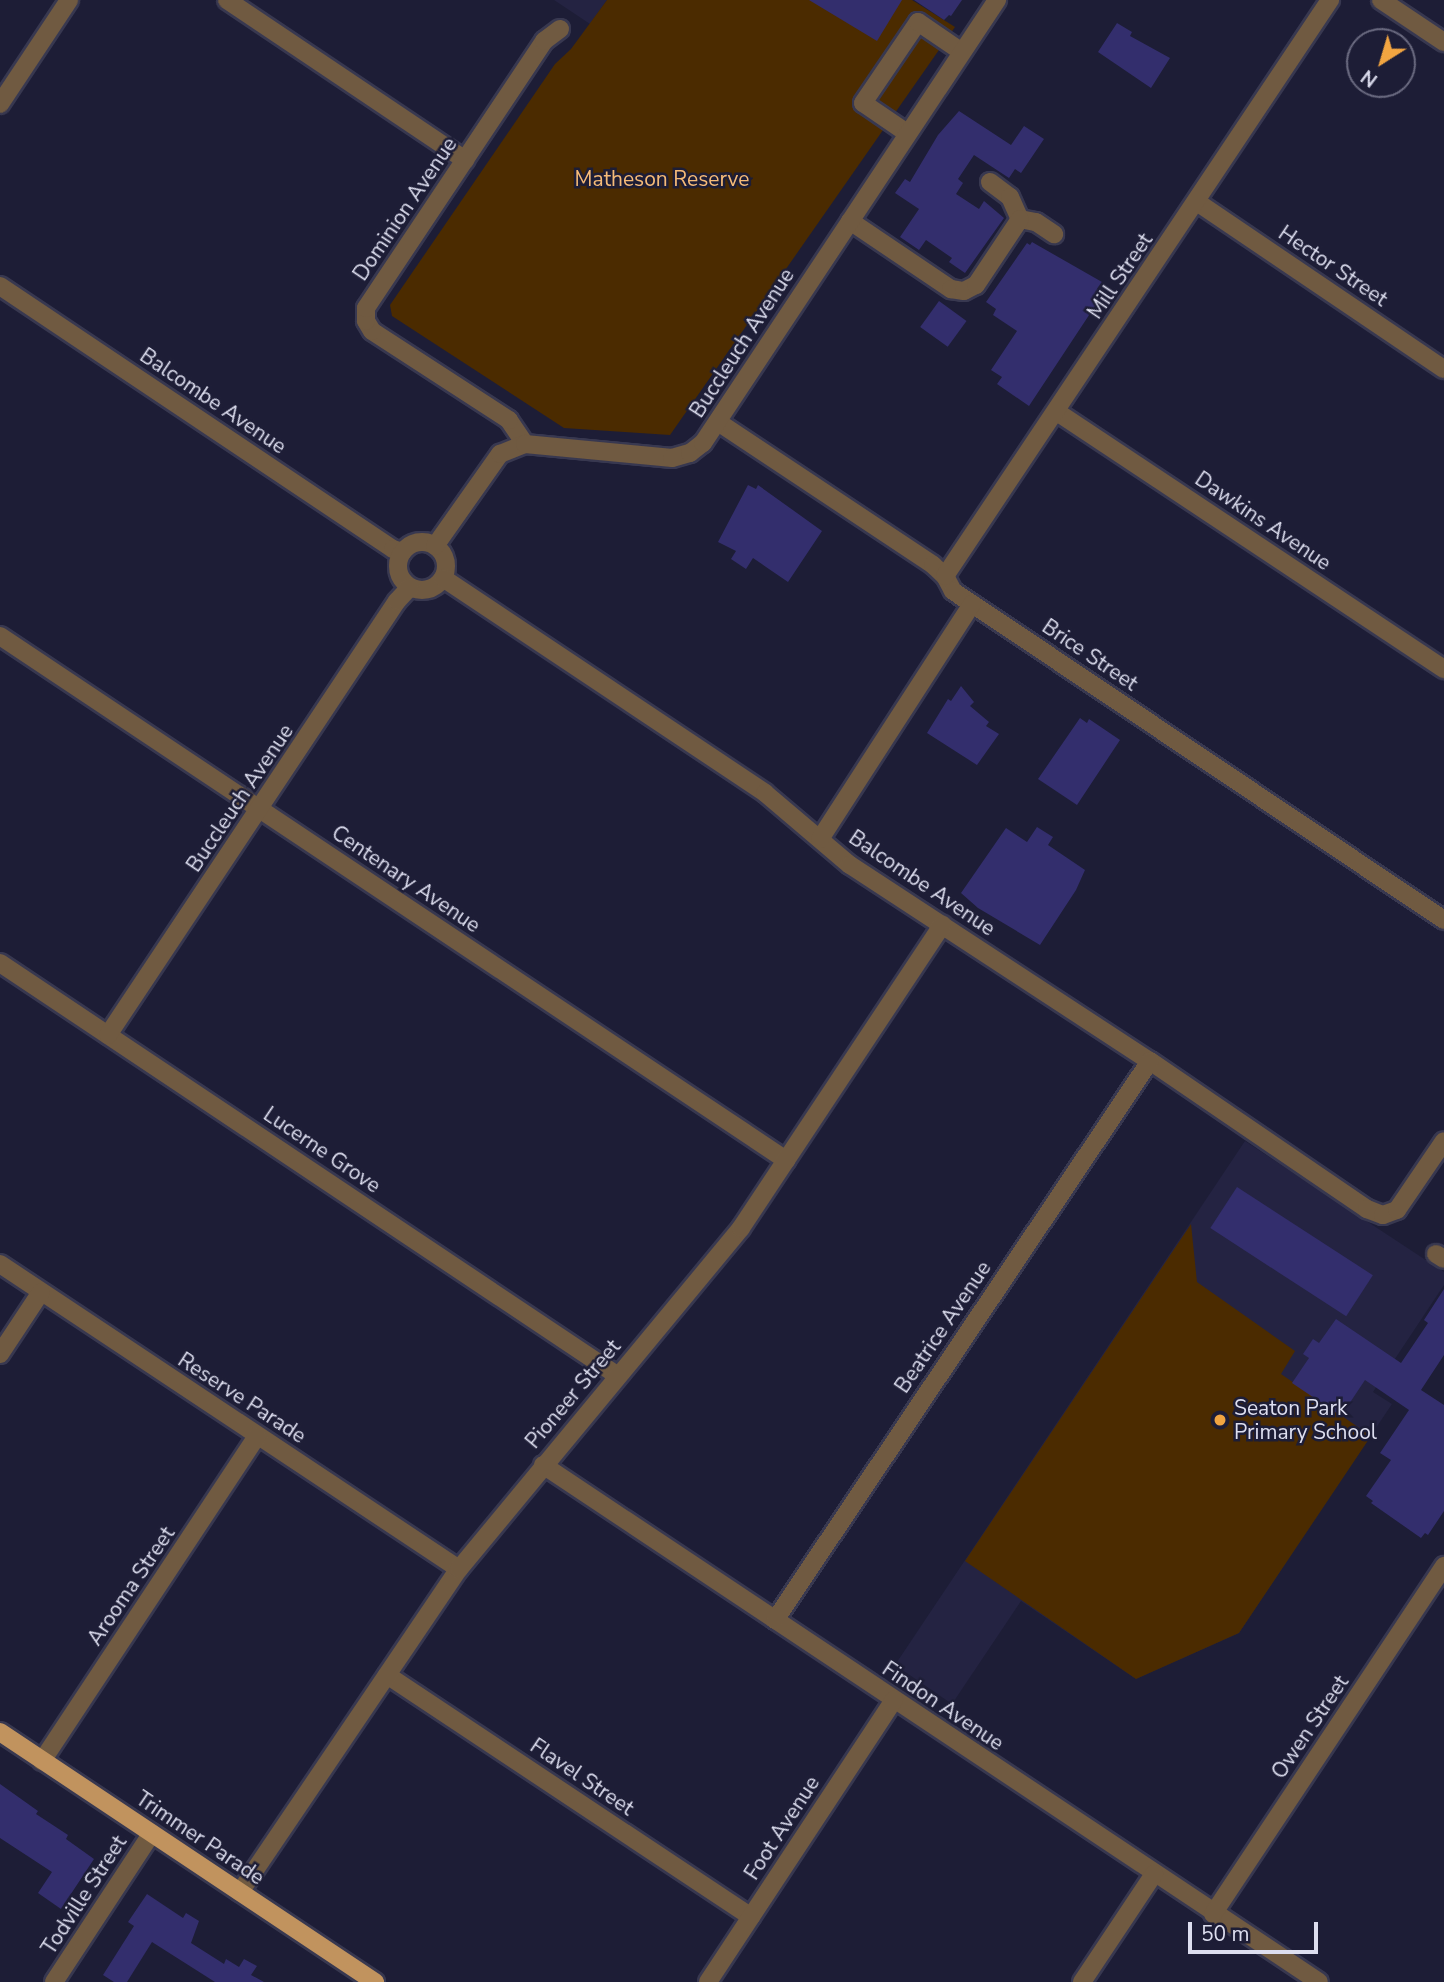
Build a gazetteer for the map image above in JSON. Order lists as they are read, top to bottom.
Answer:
{
  "streets": {
    "main road": ["Trimmer Parade"],
    "street": [
      "Dominion Avenue",
      "Hector Street",
      "Mill Street",
      "Buccleuch Avenue",
      "Balcombe Avenue",
      "Dawkins Avenue",
      "Brice Street",
      "Centenary Avenue",
      "Lucerne Grove",
      "Beatrice Avenue",
      "Pioneer Street",
      "Reserve Parade",
      "Arooma Street",
      "Findon Avenue",
      "Owen Street",
      "Flavel Street",
      "Foot Avenue",
      "Todville Street"
    ]
  },
  "crossings": [
    ["Dominion Avenue", "Buccleuch Avenue"],
    ["Hector Street", "Mill Street"],
    ["Mill Street", "Dawkins Avenue"],
    ["Mill Street", "Brice Street"],
    ["Buccleuch Avenue", "Balcombe Avenue"],
    ["Buccleuch Avenue", "Brice Street"],
    ["Buccleuch Avenue", "Centenary Avenue"],
    ["Buccleuch Avenue", "Lucerne Grove"],
    ["Balcombe Avenue", "Beatrice Avenue"],
    ["Balcombe Avenue", "Pioneer Street"],
    ["Centenary Avenue", "Pioneer Street"],
    ["Lucerne Grove", "Pioneer Street"],
    ["Beatrice Avenue", "Findon Avenue"],
    ["Pioneer Street", "Reserve Parade"],
    ["Pioneer Street", "Findon Avenue"],
    ["Pioneer Street", "Flavel Street"],
    ["Pioneer Street", "Trimmer Parade"],
    ["Reserve Parade", "Arooma Street"],
    ["Arooma Street", "Trimmer Parade"],
    ["Findon Avenue", "Owen Street"],
    ["Findon Avenue", "Foot Avenue"],
    ["Flavel Street", "Foot Avenue"],
    ["Trimmer Parade", "Todville Street"]
  ],
  "parks": ["Matheson Reserve"],
  "places": ["Seaton Park Primary School"],
  "scale_bar": "50 m",
  "north": "bottom left"
}
